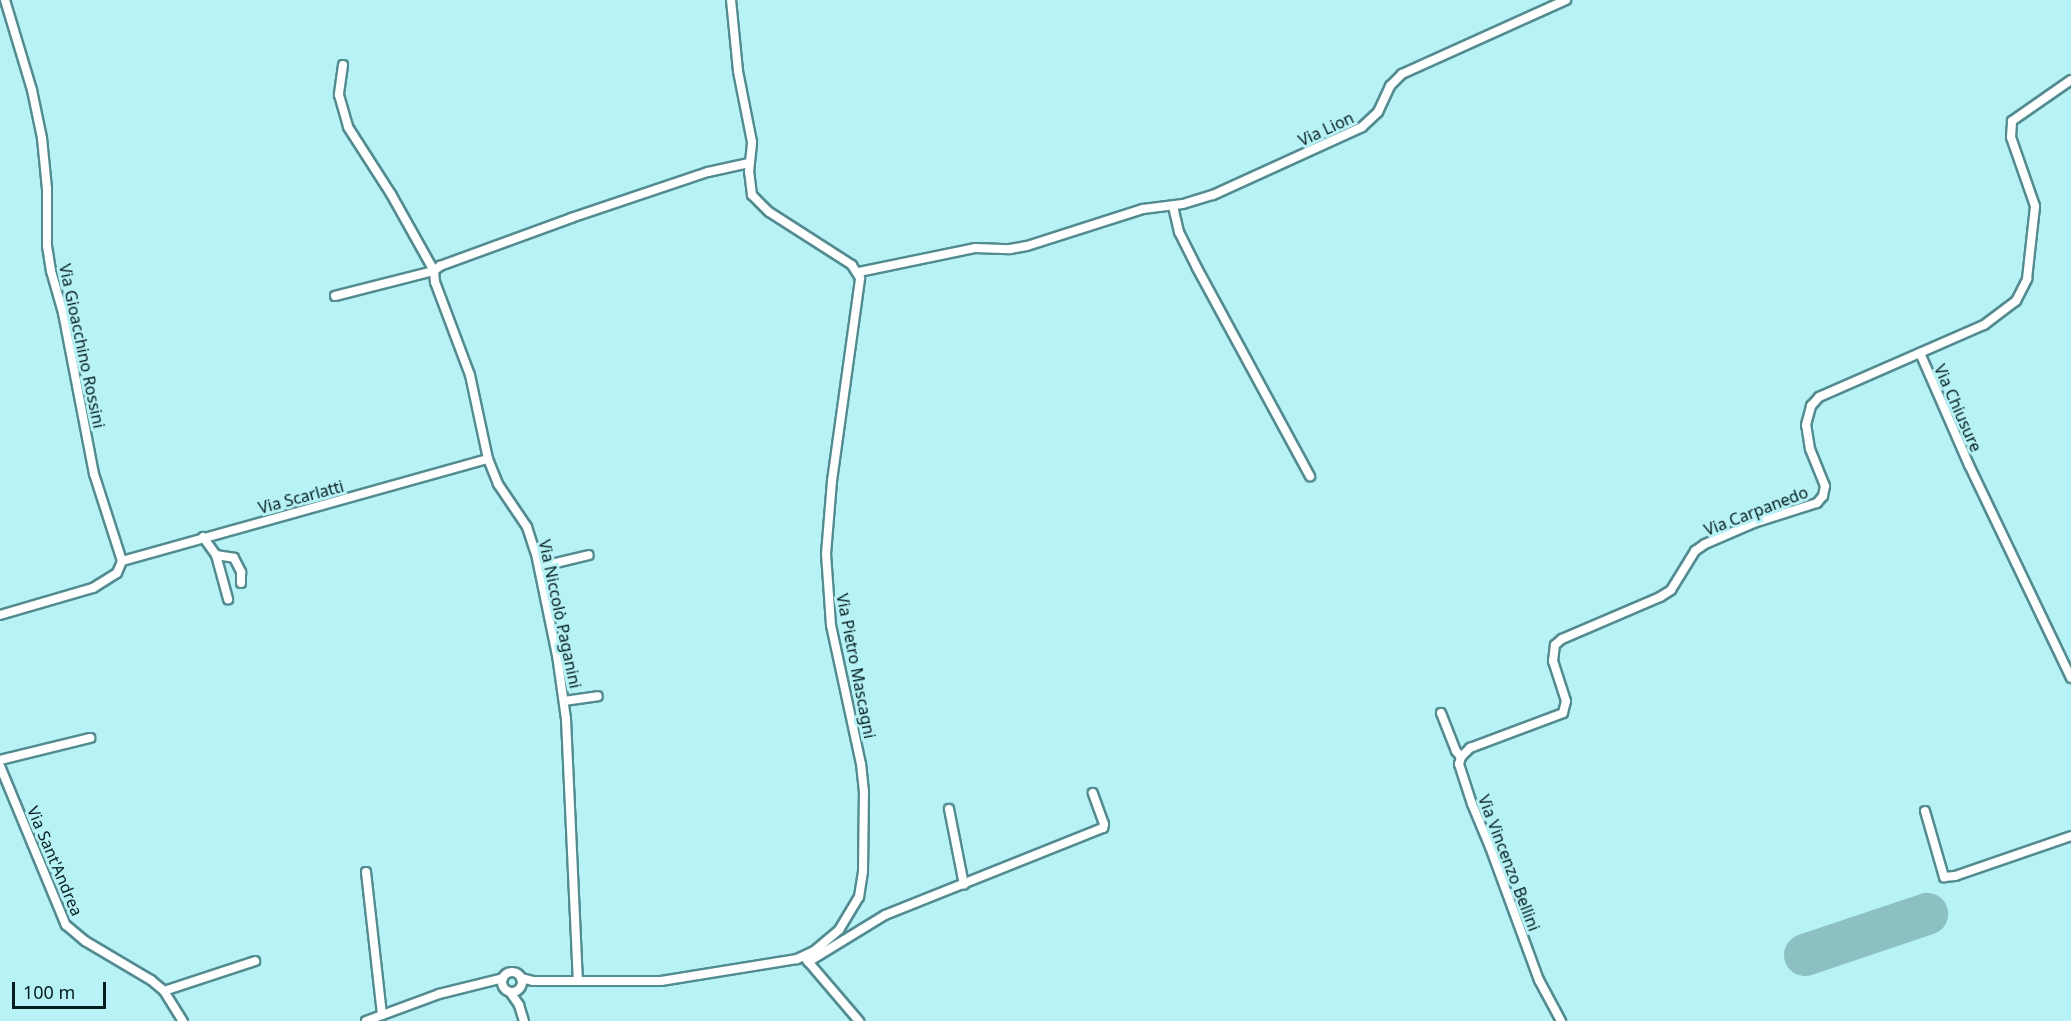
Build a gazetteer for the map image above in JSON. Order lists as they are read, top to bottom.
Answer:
{
  "streets": {
    "street": [
      "Via Lion",
      "Via Gioacchino Rossini",
      "Via Chiusure",
      "Via Scarlatti",
      "Via Carpanedo",
      "Via Niccolò Paganini",
      "Via Pietro Mascagni",
      "Via Sant'Andrea",
      "Via Vincenzo Bellini"
    ]
  },
  "crossings": [
    ["Via Lion", "Via Pietro Mascagni"],
    ["Via Gioacchino Rossini", "Via Scarlatti"],
    ["Via Chiusure", "Via Carpanedo"],
    ["Via Scarlatti", "Via Niccolò Paganini"],
    ["Via Carpanedo", "Via Vincenzo Bellini"],
    ["Via Niccolò Paganini", "Via Pietro Mascagni"]
  ],
  "scale_bar": "100 m"
}
